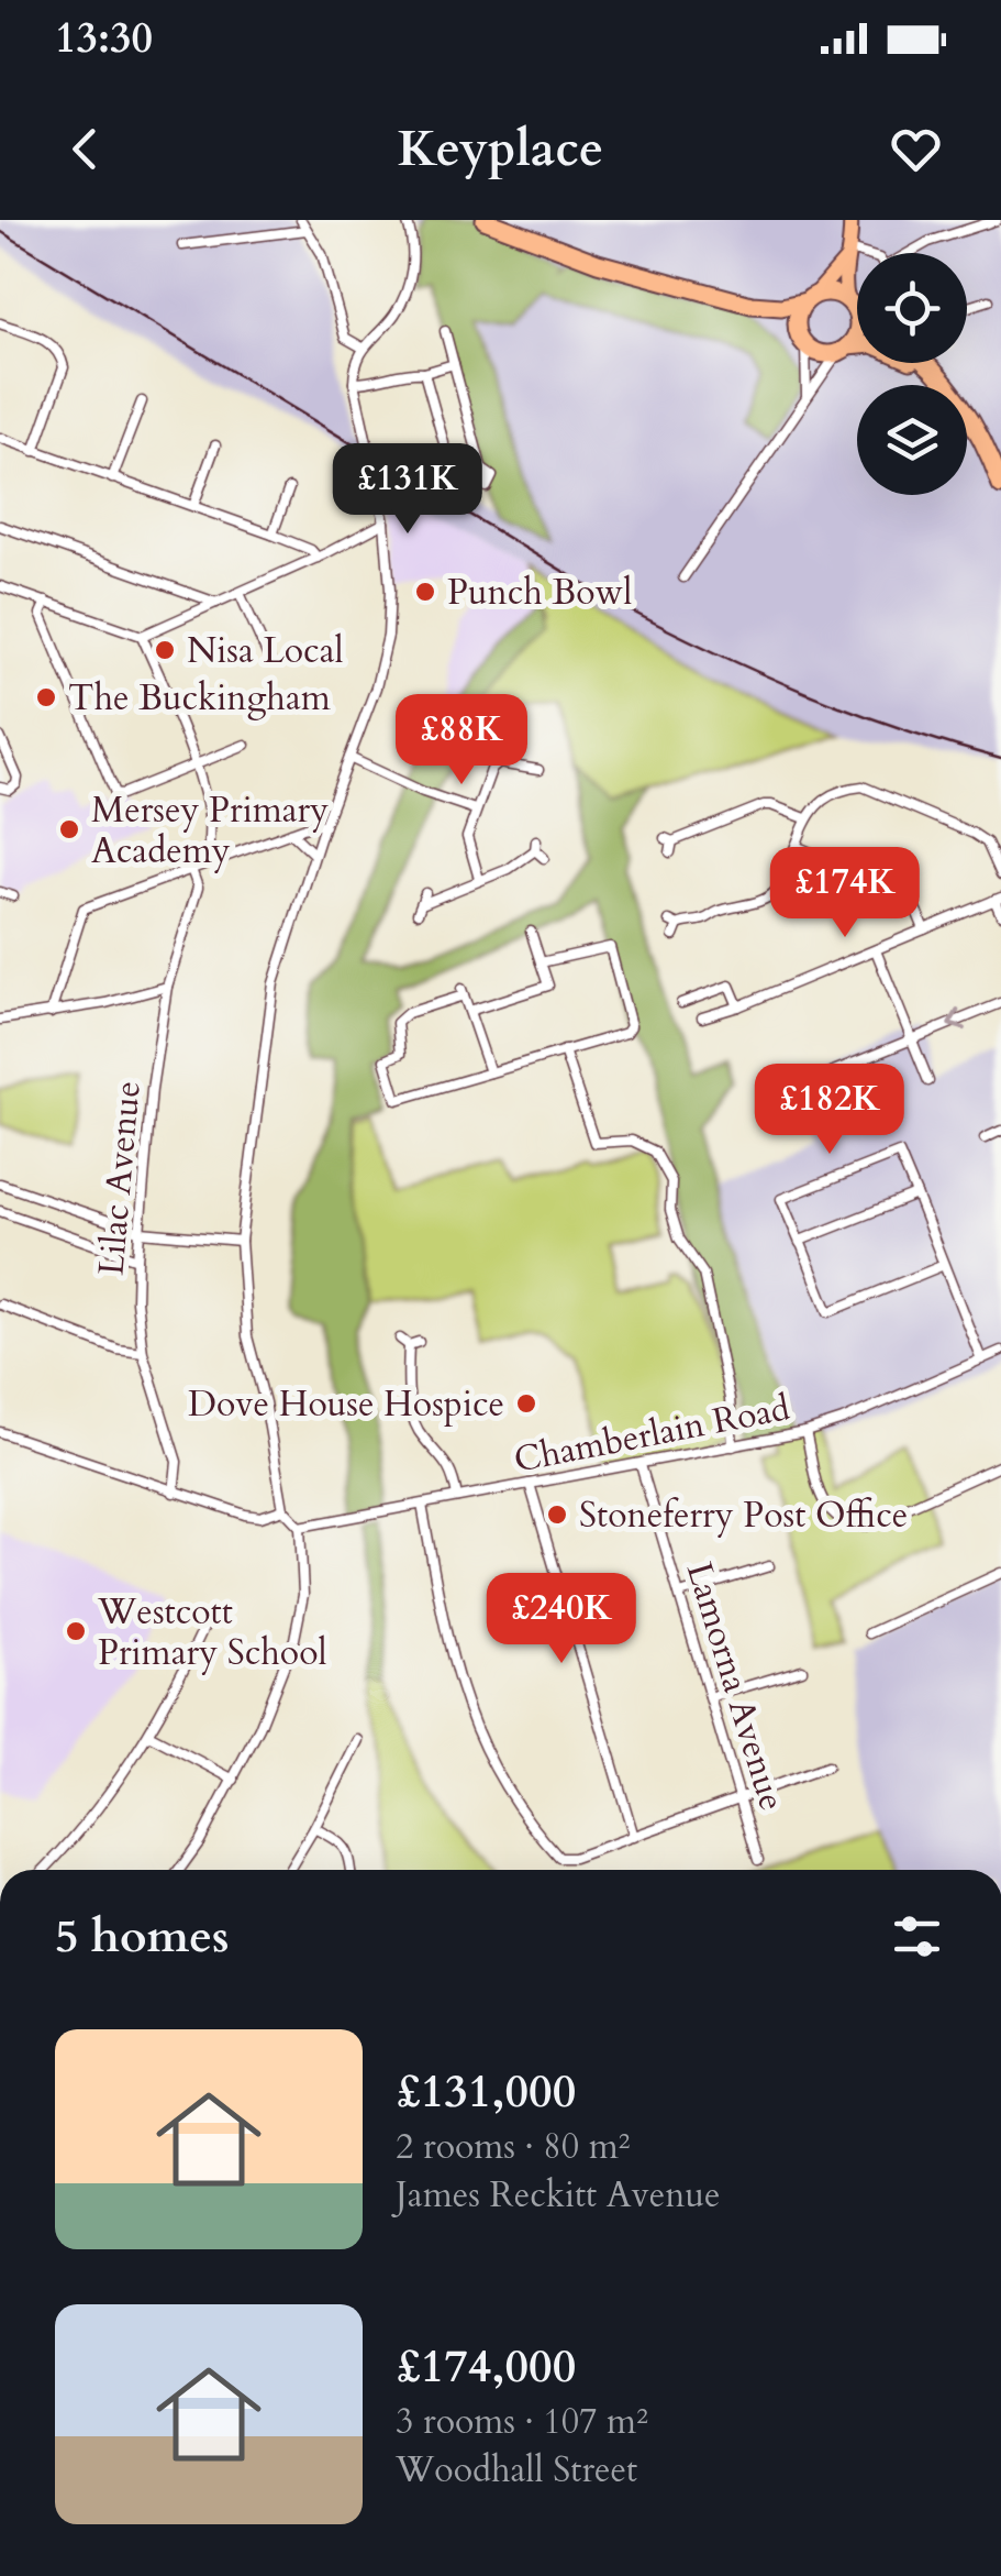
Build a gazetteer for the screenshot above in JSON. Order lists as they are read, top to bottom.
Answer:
{
  "streets": {
    "street": ["Lilac Avenue", "Chamberlain Road", "Lamorna Avenue"]
  },
  "crossings": [
    ["Chamberlain Road", "Lamorna Avenue"]
  ],
  "places": [
    "Punch Bowl",
    "Nisa Local",
    "The Buckingham",
    "Mersey Primary Academy",
    "Dove House Hospice",
    "Stoneferry Post Office",
    "Westcott Primary School"
  ],
  "page": {
    "status": "13:30",
    "header": "Keyplace",
    "price": [
      "£131K",
      "£88K",
      "£174K",
      "£182K",
      "£240K"
    ],
    "heading": "5 homes",
    "list": [
      {
        "name": "£131,000",
        "note": "2 rooms · 80 m² · James Reckitt Avenue"
      },
      {
        "name": "£174,000",
        "note": "3 rooms · 107 m² · Woodhall Street"
      }
    ]
  }
}
